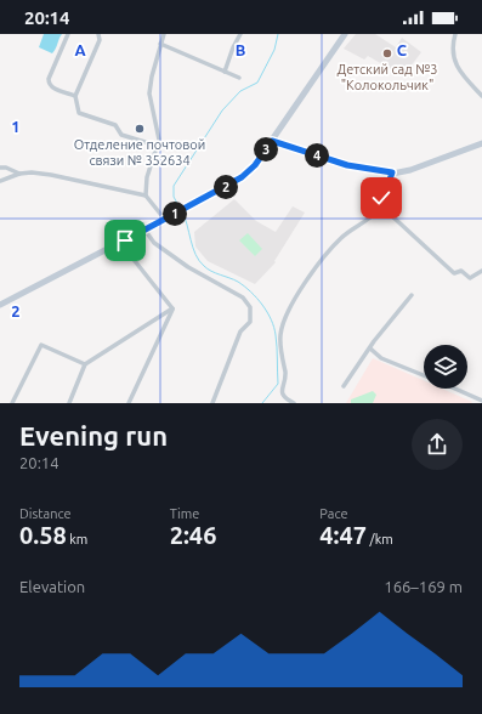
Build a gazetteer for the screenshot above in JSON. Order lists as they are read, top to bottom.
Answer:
{
  "places": ["Детский сад №3 \"Колокольчик\"", "Отделение почтовой связи № 352634"],
  "page": {
    "status": "20:14",
    "pins": [
      "3",
      "4",
      "2",
      "1"
    ],
    "heading": ["Evening run", "20:14"],
    "stats": [
      ["Distance", "0.58 km"],
      ["Time", "2:46"],
      ["Pace", "4:47 /km"]
    ],
    "chart": ["Elevation", "166–169 m"]
  },
  "grid": {
    "columns": ["A", "B", "C"],
    "rows": ["1", "2"]
  }
}
